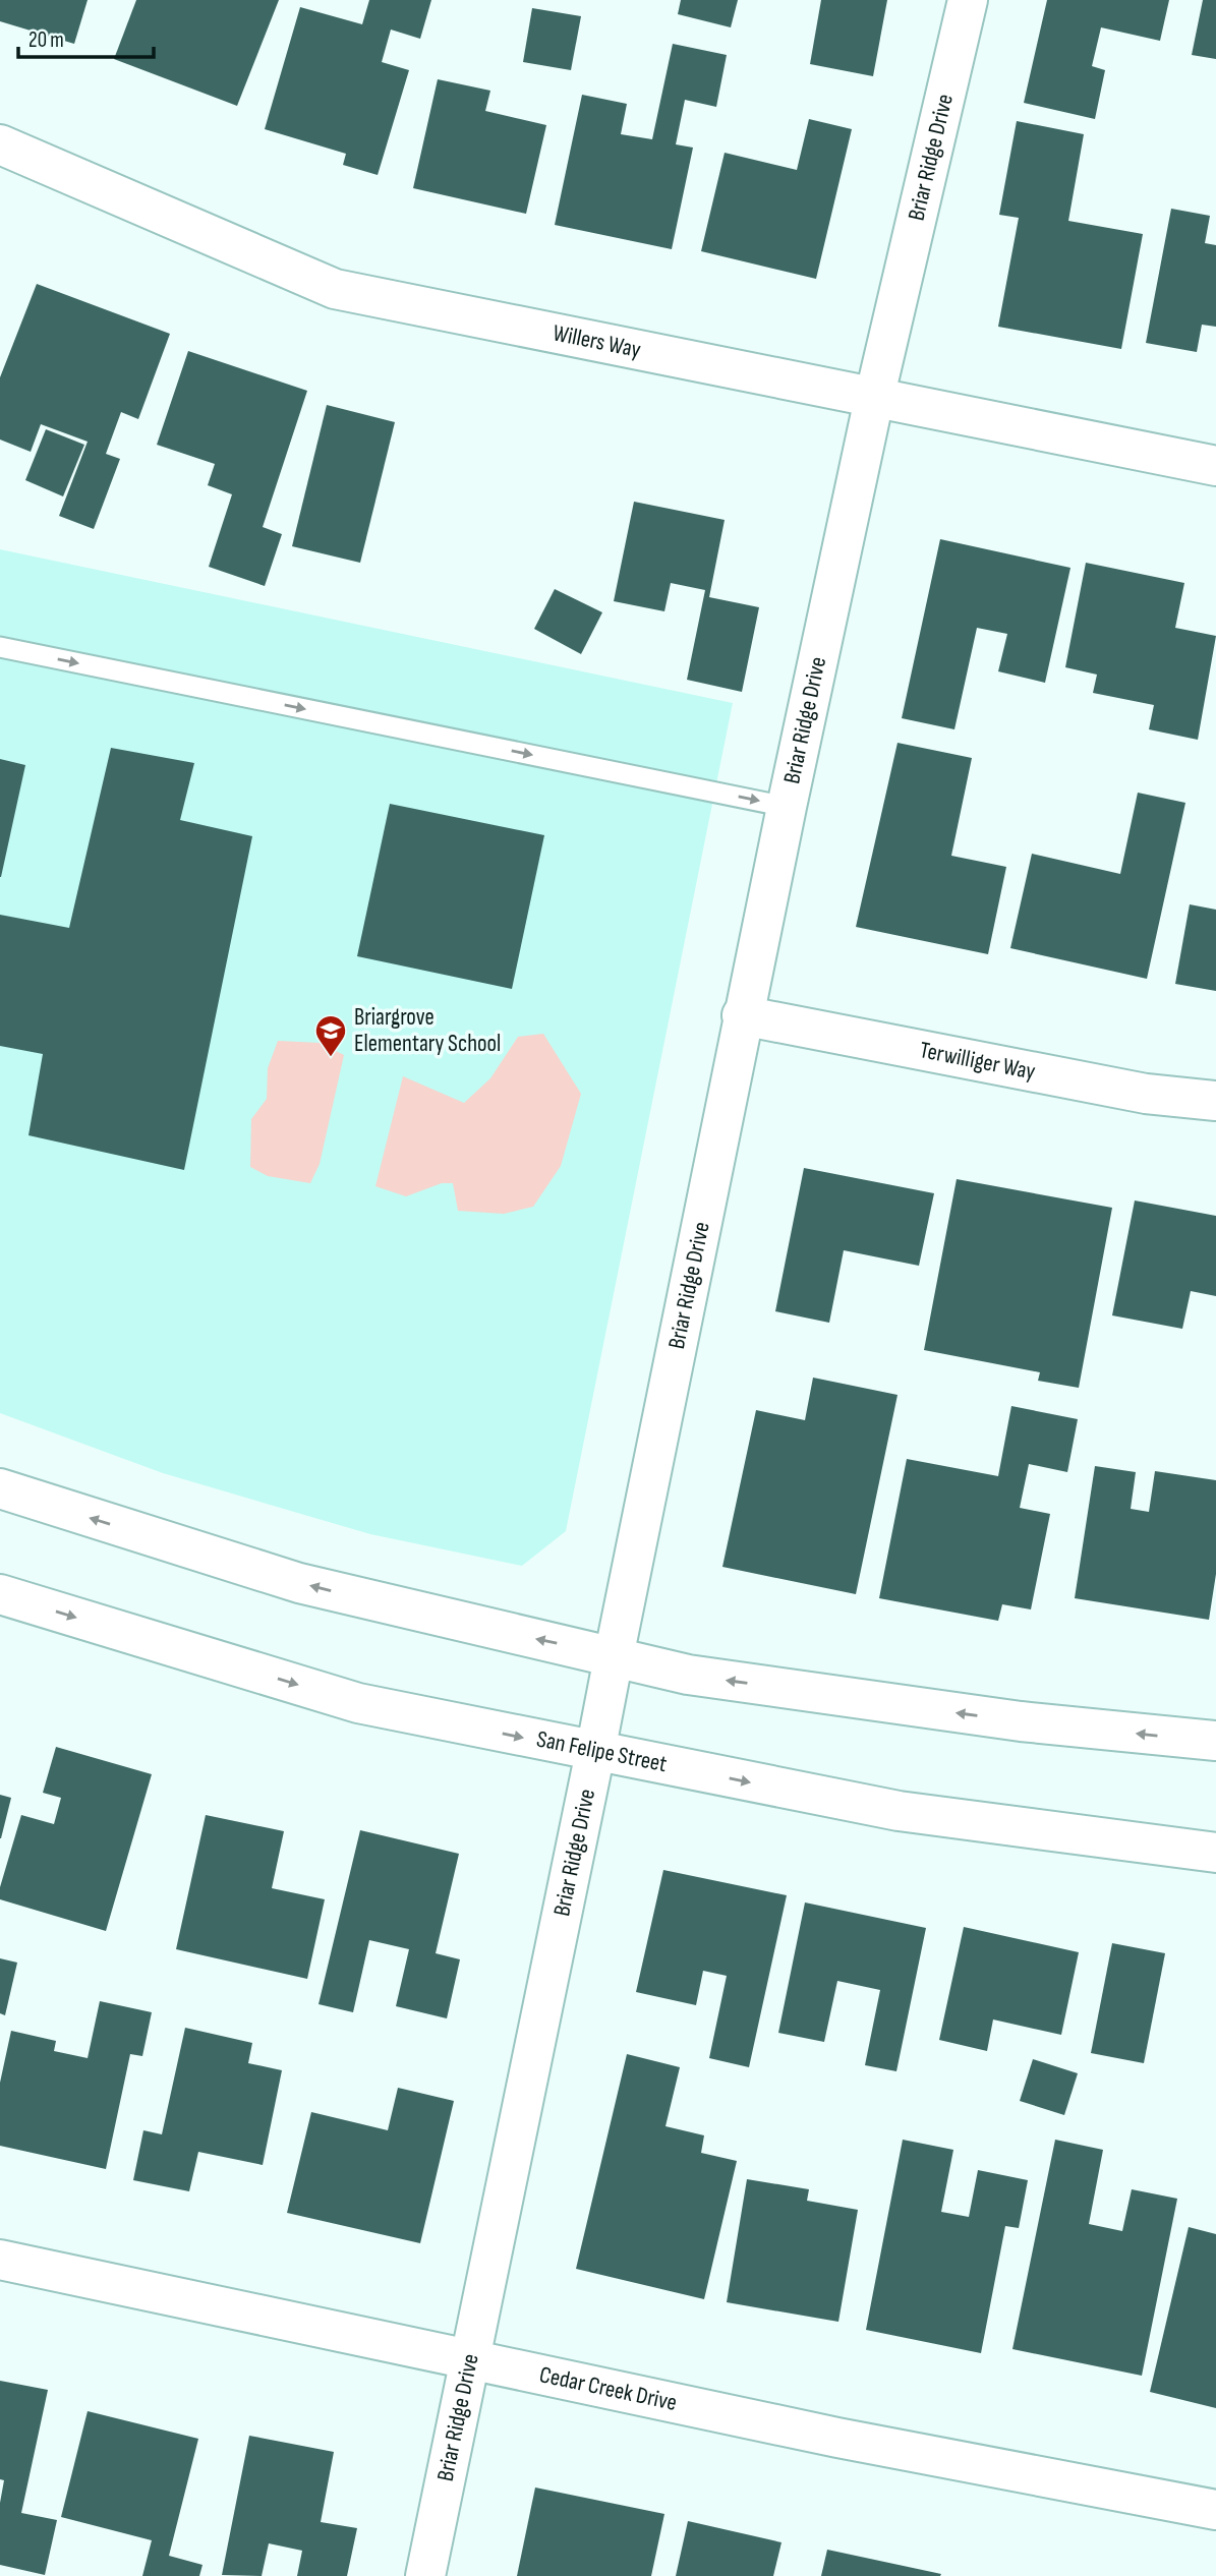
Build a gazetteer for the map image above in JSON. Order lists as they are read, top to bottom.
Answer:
{
  "streets": {
    "street": [
      "Briar Ridge Drive",
      "Willers Way",
      "Terwilliger Way",
      "San Felipe Street",
      "Cedar Creek Drive"
    ]
  },
  "crossings": [
    ["Briar Ridge Drive", "Willers Way"],
    ["Briar Ridge Drive", "Terwilliger Way"],
    ["Briar Ridge Drive", "San Felipe Street"],
    ["Briar Ridge Drive", "Cedar Creek Drive"]
  ],
  "places": {
    "school or university": ["Briargrove Elementary School"]
  },
  "scale_bar": "20 m"
}
